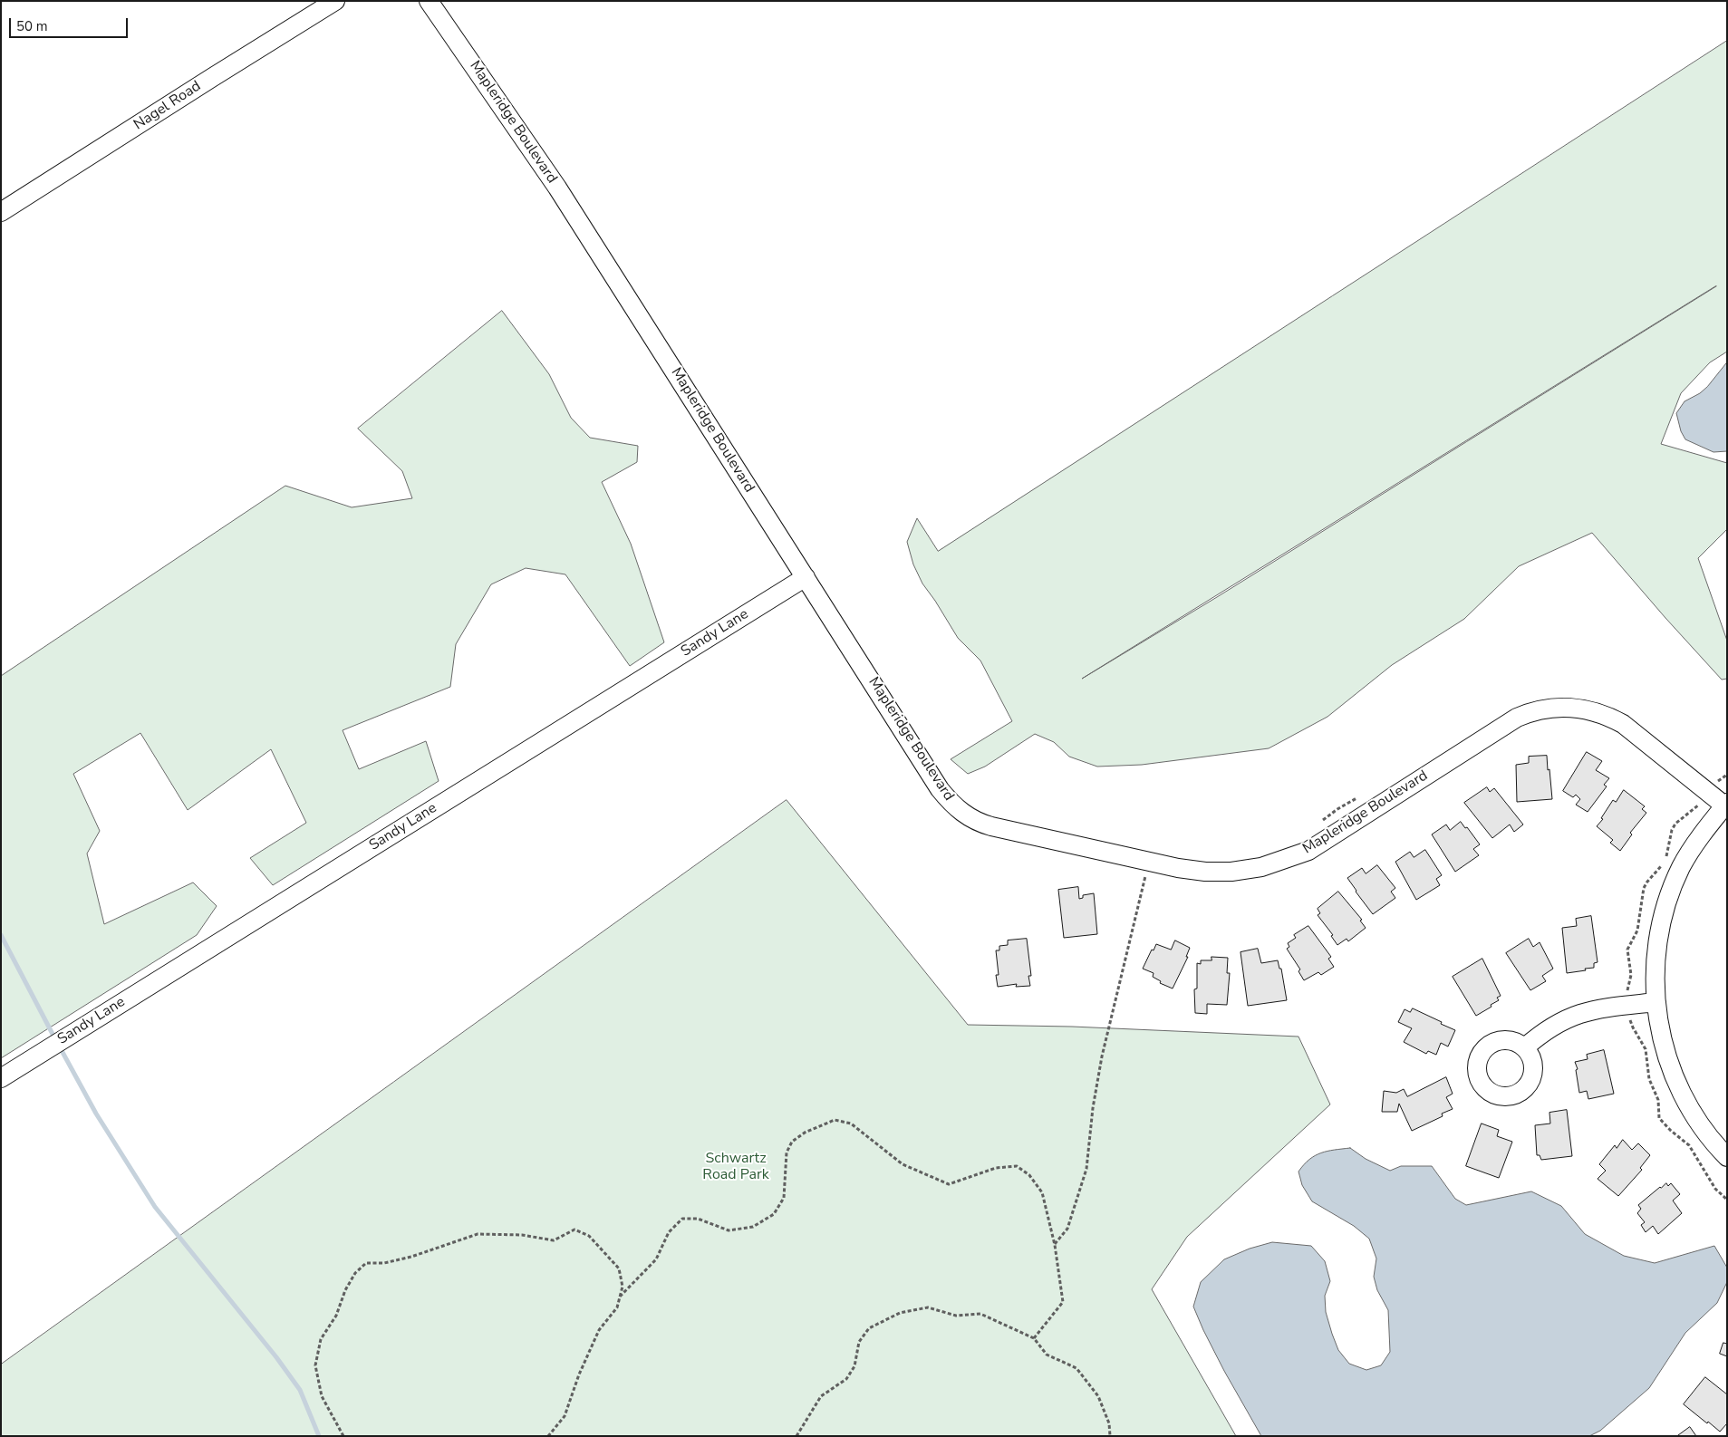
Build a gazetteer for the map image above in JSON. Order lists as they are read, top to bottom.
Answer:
{
  "streets": {
    "street": ["Nagel Road", "Mapleridge Boulevard", "Sandy Lane"]
  },
  "crossings": [
    ["Mapleridge Boulevard", "Sandy Lane"]
  ],
  "parks": ["Schwartz Road Park"],
  "scale_bar": "50 m"
}
